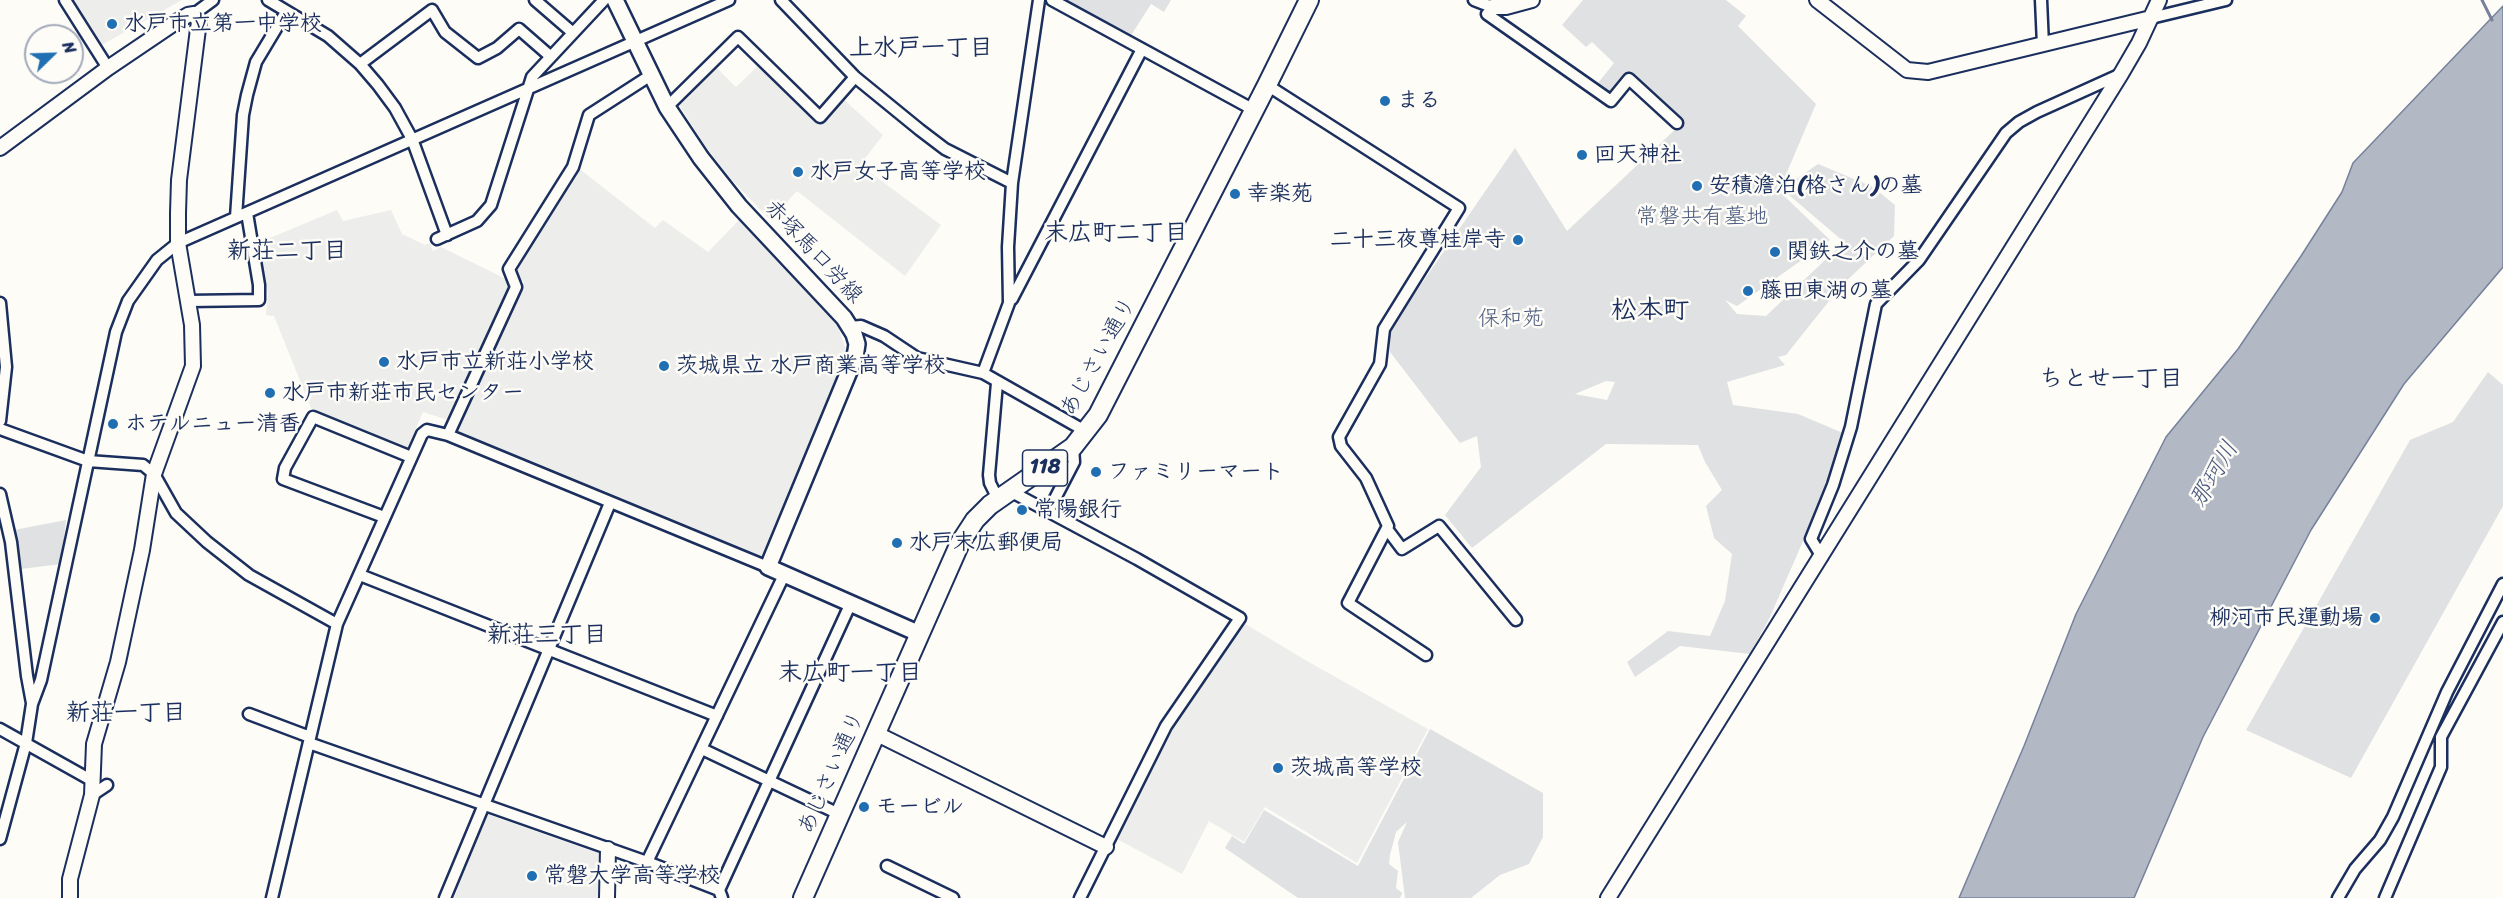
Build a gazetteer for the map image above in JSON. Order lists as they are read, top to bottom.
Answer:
{
  "streets": {
    "highway": ["あじさい通り", "118"],
    "main road": ["赤塚馬口労線"]
  },
  "districts": [
    "上水戸一丁目",
    "末広町二丁目",
    "新荘二丁目",
    "松本町",
    "ちとせ一丁目",
    "新荘三丁目",
    "末広町一丁目",
    "新荘一丁目"
  ],
  "water": ["那珂川"],
  "parks": ["常磐共有墓地", "保和苑"],
  "places": [
    "水戸市立第一中学校",
    "まる",
    "回天神社",
    "水戸女子高等学校",
    "安積澹泊(格さん)の墓",
    "幸楽苑",
    "二十三夜尊桂岸寺",
    "関鉄之介の墓",
    "藤田東湖の墓",
    "水戸市立新荘小学校",
    "茨城県立 水戸商業高等学校",
    "水戸市新荘市民センター",
    "ホテルニュー清香",
    "ファミリーマート",
    "常陽銀行",
    "水戸末広郵便局",
    "柳河市民運動場",
    "茨城高等学校",
    "モービル",
    "常磐大学高等学校"
  ],
  "north": "top right"
}
